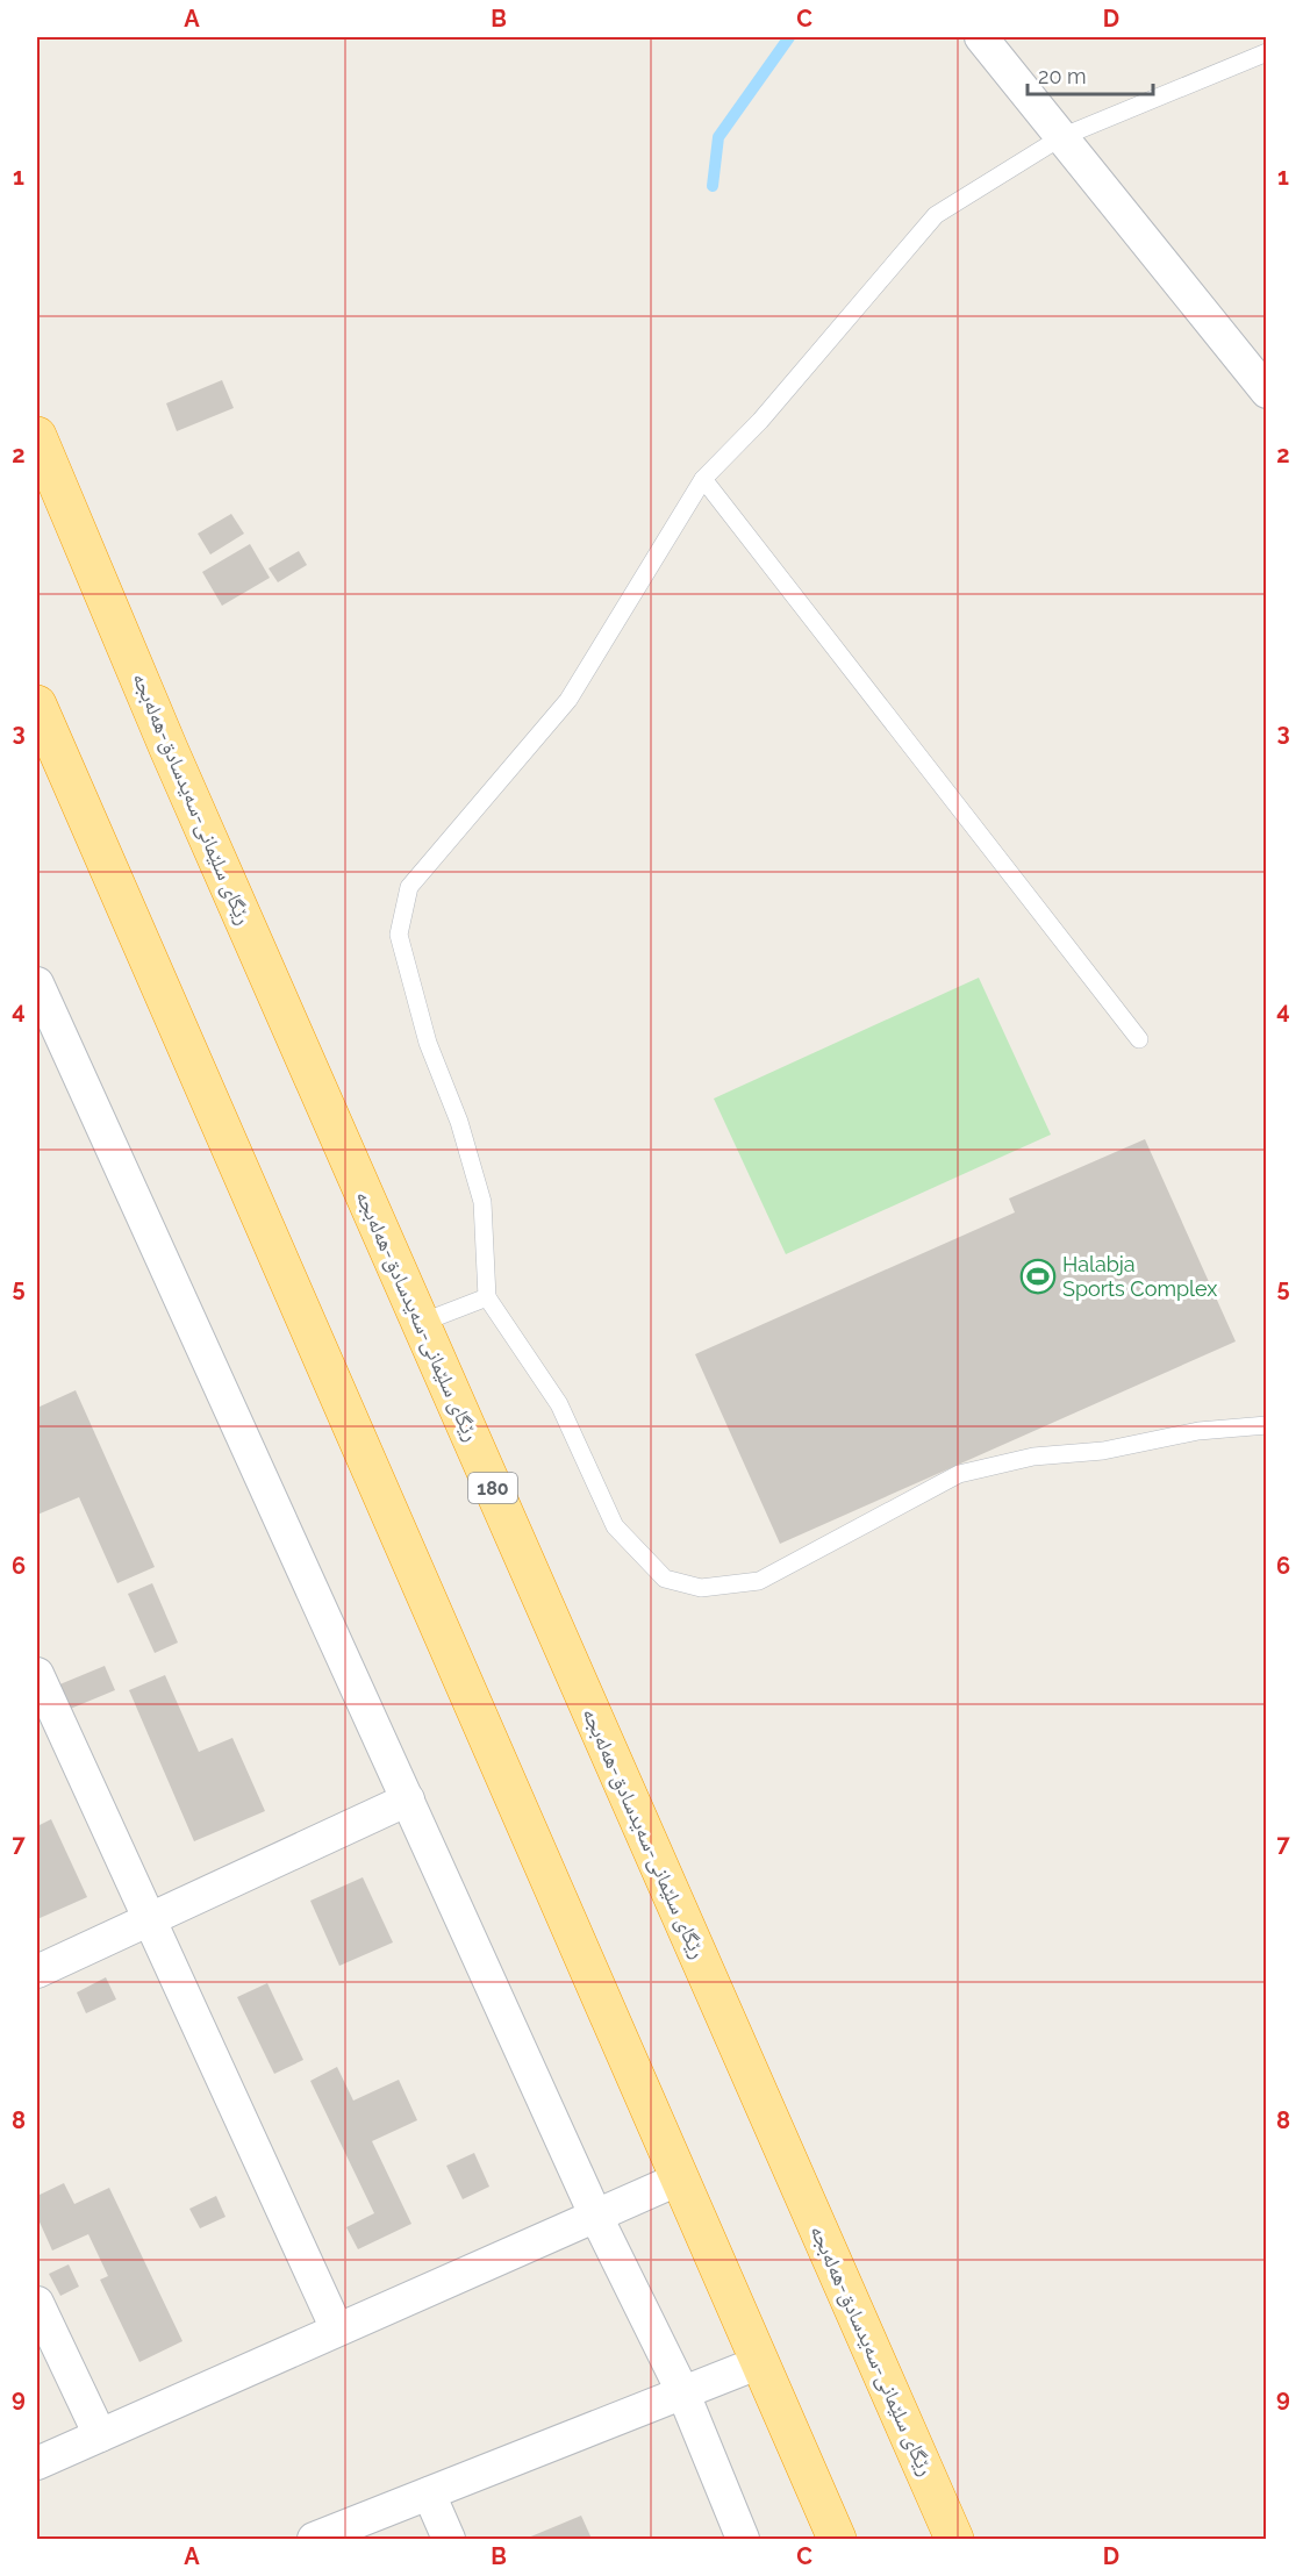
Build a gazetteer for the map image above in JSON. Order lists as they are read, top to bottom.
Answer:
{
  "streets": {
    "highway": ["رێگای سلێمانی-سەیدسادق-هەلەبجە", "180"]
  },
  "places": {
    "sports": ["Halabja Sports Complex"]
  },
  "scale_bar": "20 m",
  "grid": {
    "columns": [
      "A",
      "B",
      "C",
      "D"
    ],
    "rows": [
      "1",
      "2",
      "3",
      "4",
      "5",
      "6",
      "7",
      "8",
      "9"
    ]
  }
}
